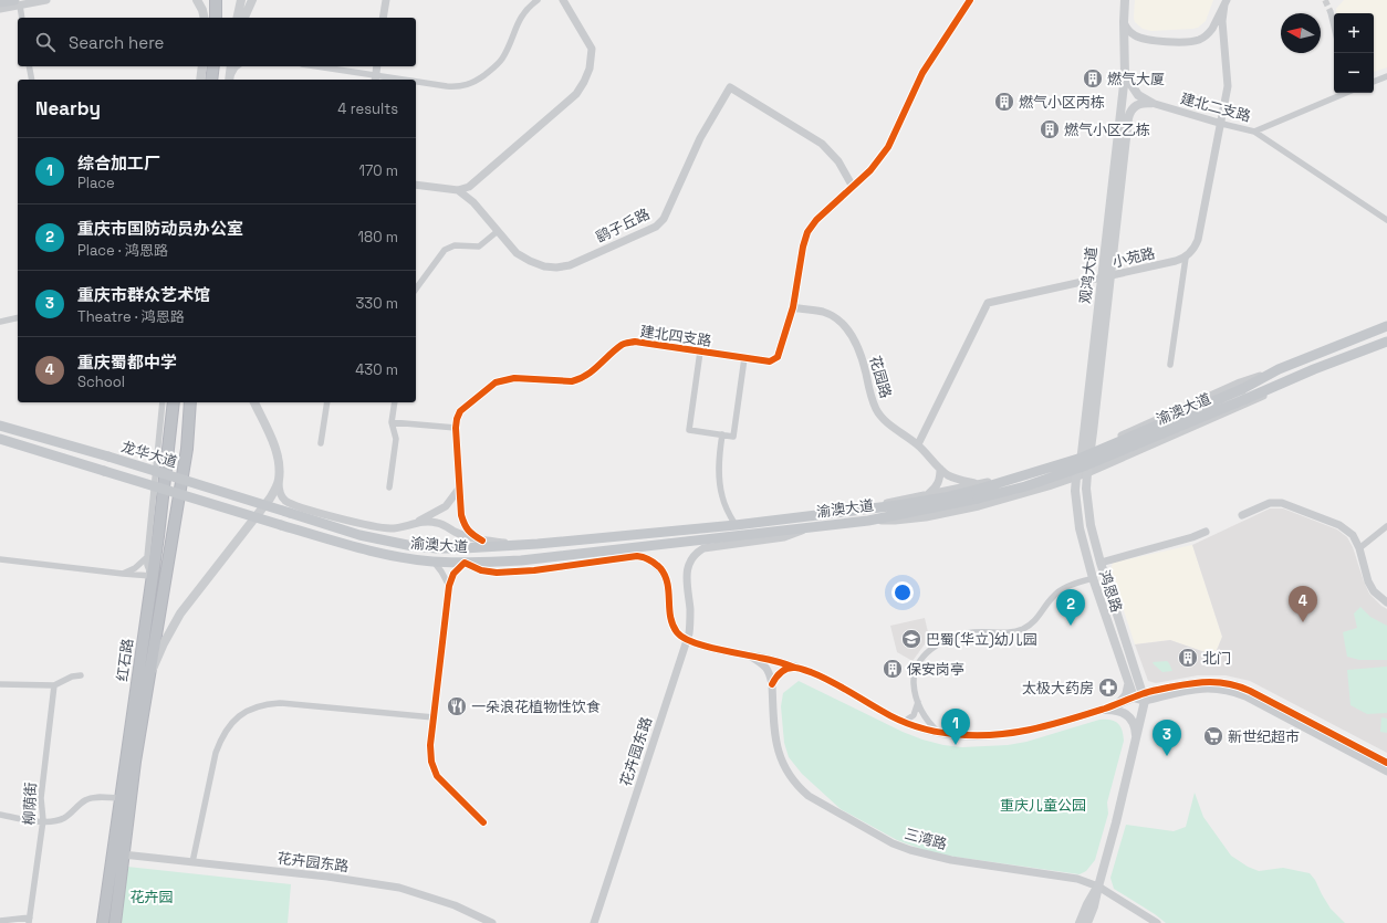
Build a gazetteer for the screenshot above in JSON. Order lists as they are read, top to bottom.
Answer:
{
  "streets": {
    "highway": ["红石路"],
    "main road": [
      "建北二支路",
      "观鸿大道",
      "渝澳大道",
      "龙华大道",
      "鸿恩路"
    ],
    "street": [
      "鹞子丘路",
      "小苑路",
      "建北四支路",
      "花园路",
      "花卉园东路",
      "柳荫街",
      "三湾路"
    ]
  },
  "crossings": [
    ["建北二支路", "观鸿大道"],
    ["鹞子丘路", "建北四支路"],
    ["小苑路", "观鸿大道"],
    ["小苑路", "花园路"],
    ["观鸿大道", "鸿恩路"],
    ["建北四支路", "花园路"],
    ["花园路", "渝澳大道"],
    ["渝澳大道", "龙华大道"],
    ["渝澳大道", "花卉园东路"],
    ["红石路", "花卉园东路"]
  ],
  "parks": ["重庆儿童公园", "花卉园"],
  "places": {
    "building": [
      "燃气大厦",
      "燃气小区丙栋",
      "燃气小区乙栋",
      "北门",
      "保安岗亭"
    ],
    "school or university": ["巴蜀(华立)幼儿园"],
    "pharmacy": ["太极大药房"],
    "restaurant": ["一朵浪花植物性饮食"],
    "supermarket": ["新世纪超市"]
  },
  "north": "left",
  "page": {
    "map_buttons": ["+", "−"],
    "search": "Search here",
    "heading": ["Nearby", "4 results"],
    "list": [
      {
        "mark": "1",
        "name": "综合加工厂",
        "note": "Place",
        "value": "170 m"
      },
      {
        "mark": "2",
        "name": "重庆市国防动员办公室",
        "note": "Place · 鸿恩路",
        "value": "180 m"
      },
      {
        "mark": "3",
        "name": "重庆市群众艺术馆",
        "note": "Theatre · 鸿恩路",
        "value": "330 m"
      },
      {
        "mark": "4",
        "name": "重庆蜀都中学",
        "note": "School",
        "value": "430 m"
      }
    ],
    "pins": [
      "4",
      "2",
      "1",
      "3"
    ]
  }
}
